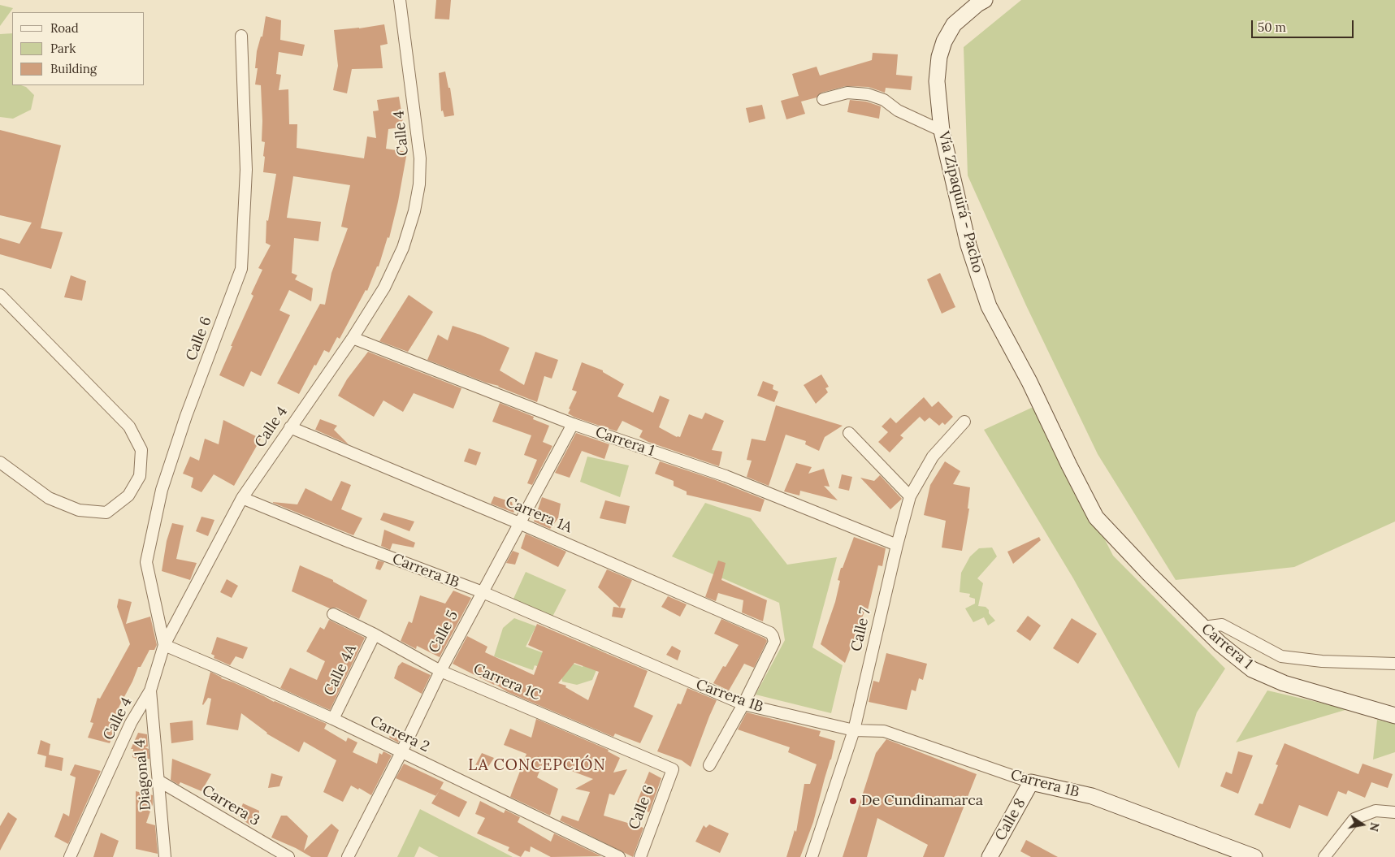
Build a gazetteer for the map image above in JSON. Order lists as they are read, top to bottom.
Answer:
{
  "streets": {
    "main road": [
      "Vía Zipaquirá - Pacho",
      "Carrera 1",
      "Carrera 1B",
      "Calle 8"
    ],
    "street": [
      "Calle 4",
      "Calle 6",
      "Carrera 1A",
      "Calle 7",
      "Calle 5",
      "Calle 4A",
      "Carrera 1C",
      "Carrera 2",
      "Diagonal 4",
      "Carrera 3"
    ]
  },
  "crossings": [
    ["Calle 4", "Calle 6"],
    ["Calle 4", "Carrera 1"],
    ["Calle 4", "Carrera 1A"],
    ["Calle 4", "Carrera 1B"],
    ["Calle 4", "Carrera 2"],
    ["Calle 4", "Diagonal 4"],
    ["Vía Zipaquirá - Pacho", "Carrera 1"],
    ["Calle 6", "Carrera 1C"],
    ["Calle 6", "Carrera 2"],
    ["Carrera 1", "Calle 7"],
    ["Carrera 1", "Calle 5"],
    ["Carrera 1A", "Carrera 1B"],
    ["Carrera 1A", "Calle 5"],
    ["Carrera 1B", "Calle 7"],
    ["Carrera 1B", "Calle 5"],
    ["Carrera 1B", "Calle 8"],
    ["Calle 5", "Carrera 1C"],
    ["Calle 5", "Carrera 2"],
    ["Calle 4A", "Carrera 1C"],
    ["Calle 4A", "Carrera 2"],
    ["Diagonal 4", "Carrera 3"]
  ],
  "districts": ["LA CONCEPCIÓN"],
  "places": ["De Cundinamarca"],
  "legend": ["Road", "Park", "Building"],
  "scale_bar": "50 m",
  "north": "right"
}
